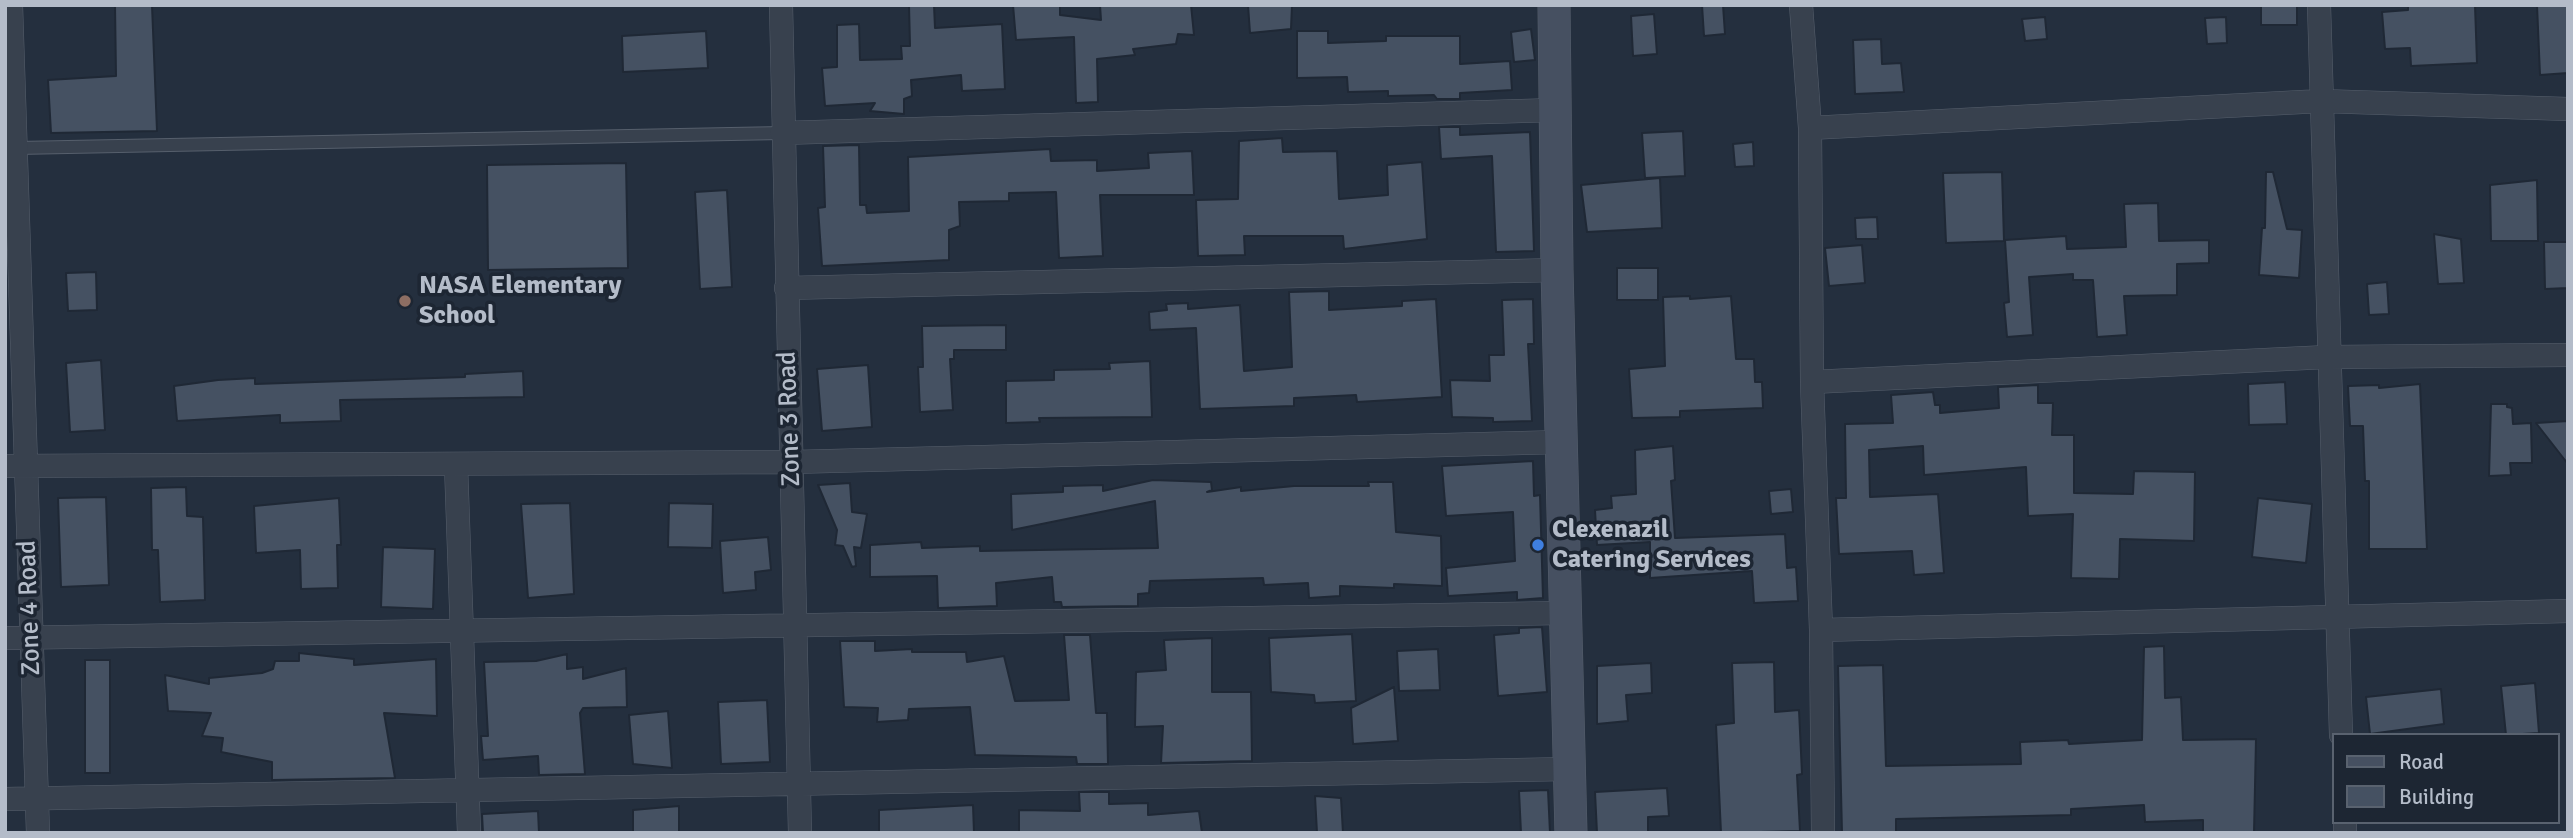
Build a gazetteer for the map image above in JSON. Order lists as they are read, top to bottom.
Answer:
{
  "streets": {
    "street": ["Zone 3 Road", "Zone 4 Road"]
  },
  "places": ["NASA Elementary School", "Clexenazil Catering Services"],
  "legend": ["Road", "Building"]
}
